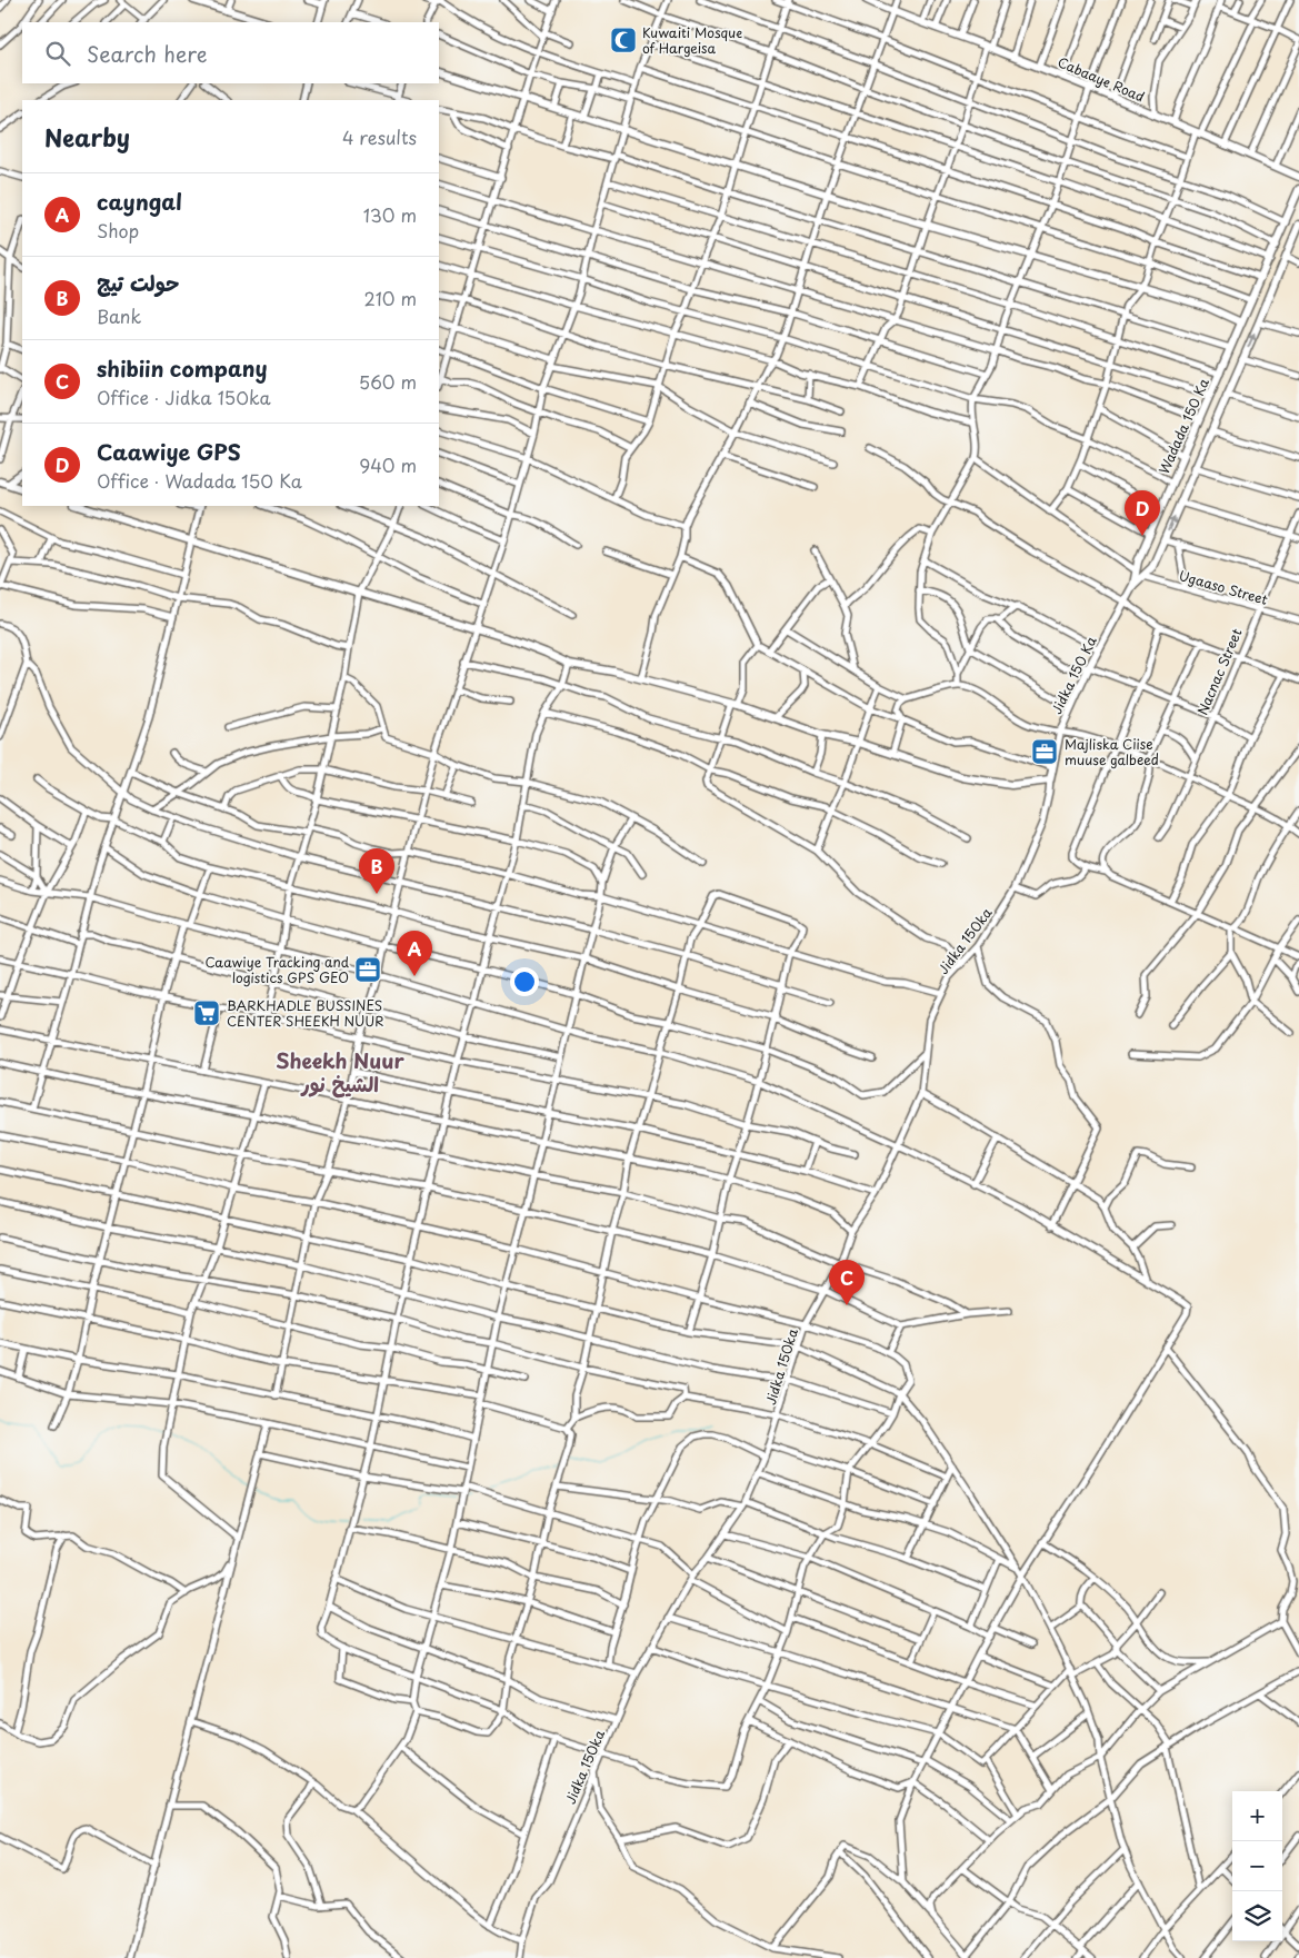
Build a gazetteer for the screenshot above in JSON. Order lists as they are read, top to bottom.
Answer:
{
  "streets": {
    "street": [
      "Cabaaye Road",
      "Wadada 150 Ka",
      "Ugaaso Street",
      "Nacnac Street",
      "Jidka 150 Ka",
      "Jidka 150ka"
    ]
  },
  "crossings": [
    ["Wadada 150 Ka", "Ugaaso Street"],
    ["Wadada 150 Ka", "Jidka 150 Ka"],
    ["Ugaaso Street", "Nacnac Street"],
    ["Jidka 150 Ka", "Jidka 150ka"]
  ],
  "districts": ["Sheekh Nuur الشيخ نور"],
  "places": {
    "mosque": ["Kuwaiti Mosque of Hargeisa"],
    "office": ["Majliska Ciise muuse galbeed", "Caawiye Tracking and logistics GPS GEO"],
    "supermarket": ["BARKHADLE BUSSINES CENTER SHEEKH NUUR"]
  },
  "page": {
    "search": "Search here",
    "heading": ["Nearby", "4 results"],
    "list": [
      {
        "mark": "A",
        "name": "cayngal",
        "note": "Shop",
        "value": "130 m"
      },
      {
        "mark": "B",
        "name": "حولت تيج",
        "note": "Bank",
        "value": "210 m"
      },
      {
        "mark": "C",
        "name": "shibiin company",
        "note": "Office · Jidka 150ka",
        "value": "560 m"
      },
      {
        "mark": "D",
        "name": "Caawiye GPS",
        "note": "Office · Wadada 150 Ka",
        "value": "940 m"
      }
    ],
    "pins": [
      "D",
      "B",
      "A",
      "C"
    ],
    "map_buttons": ["+", "−"]
  }
}
